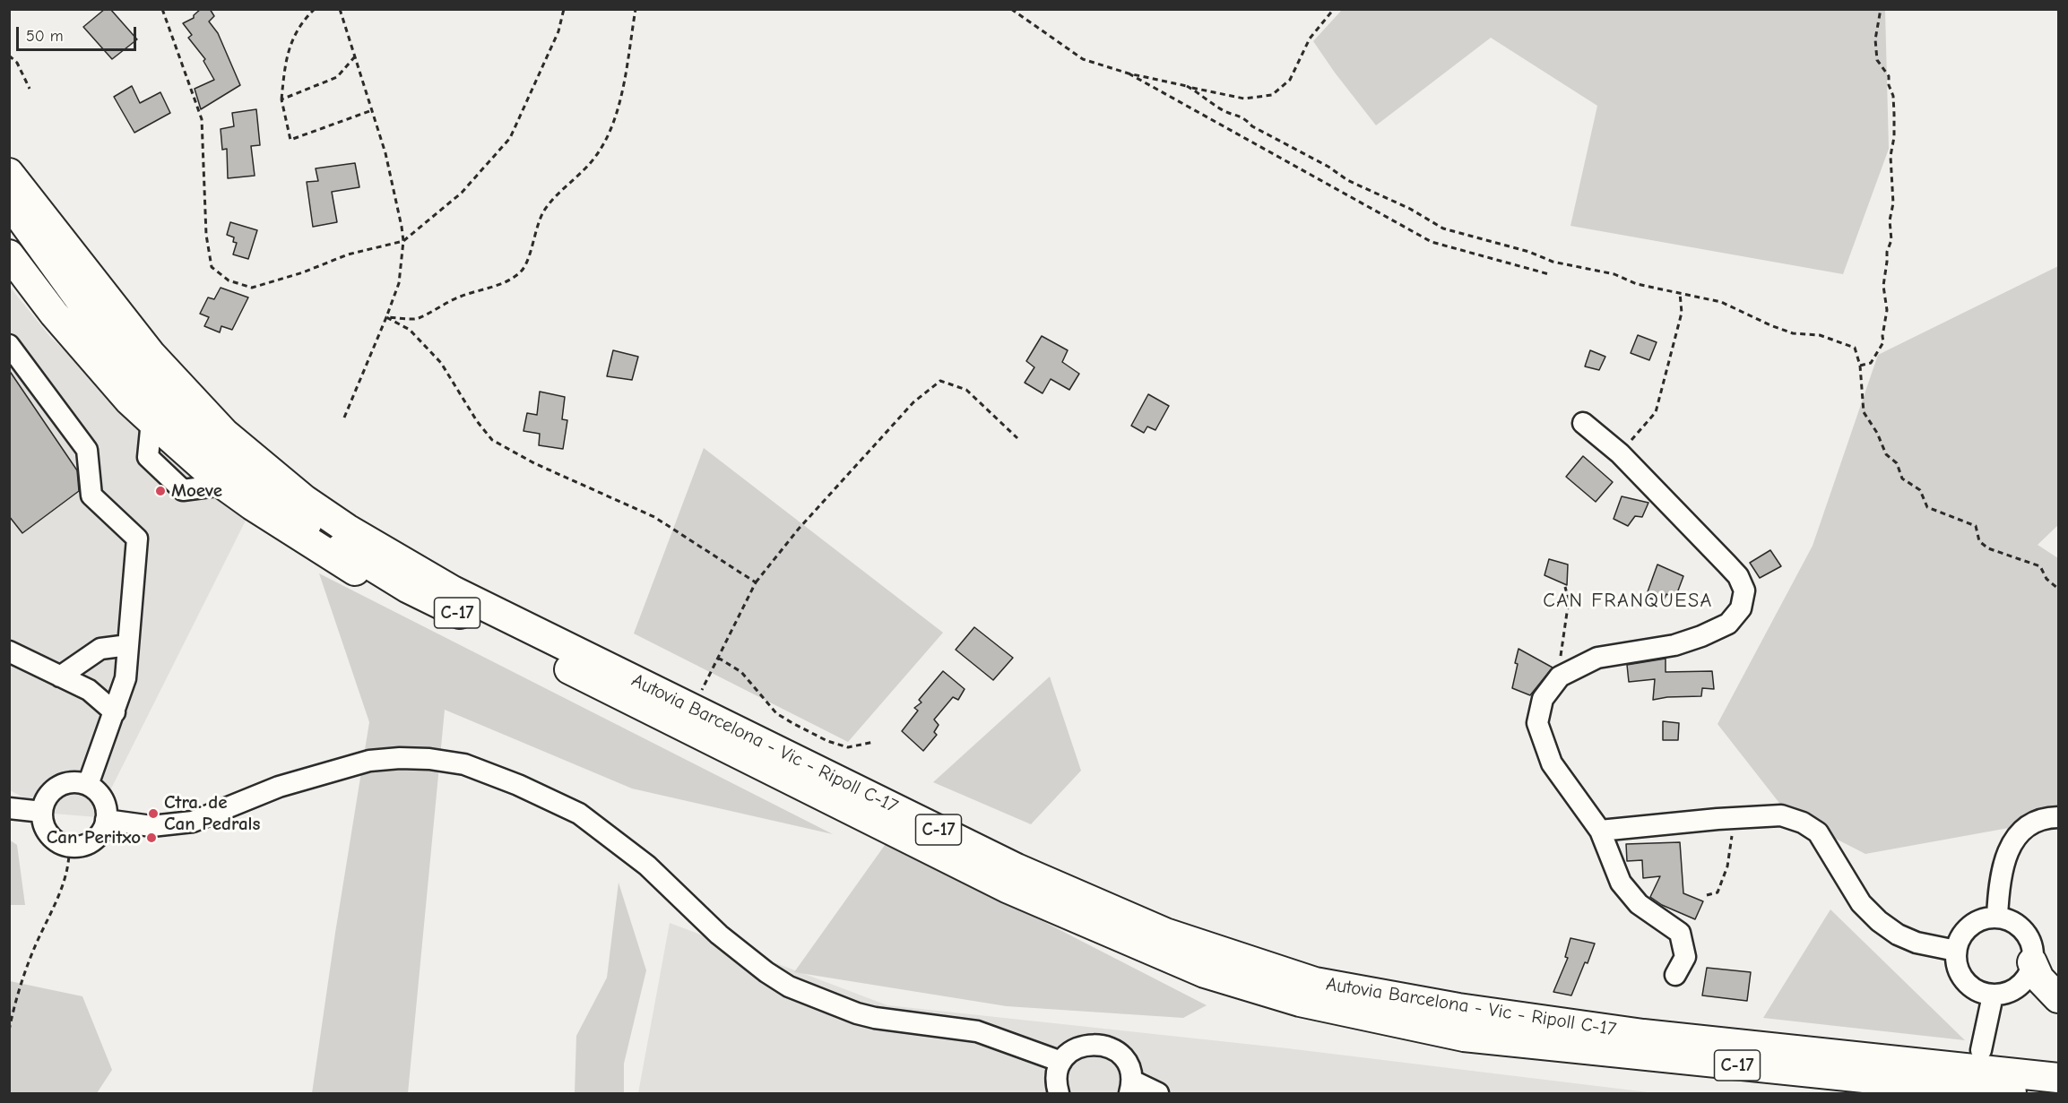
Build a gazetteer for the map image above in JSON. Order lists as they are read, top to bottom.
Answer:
{
  "streets": {
    "highway": ["C-17", "Autovia Barcelona - Vic - Ripoll C-17"]
  },
  "districts": ["CAN FRANQUESA"],
  "places": ["Moeve", "Ctra. de Can Pedrals", "Can Peritxo"],
  "scale_bar": "50 m"
}
